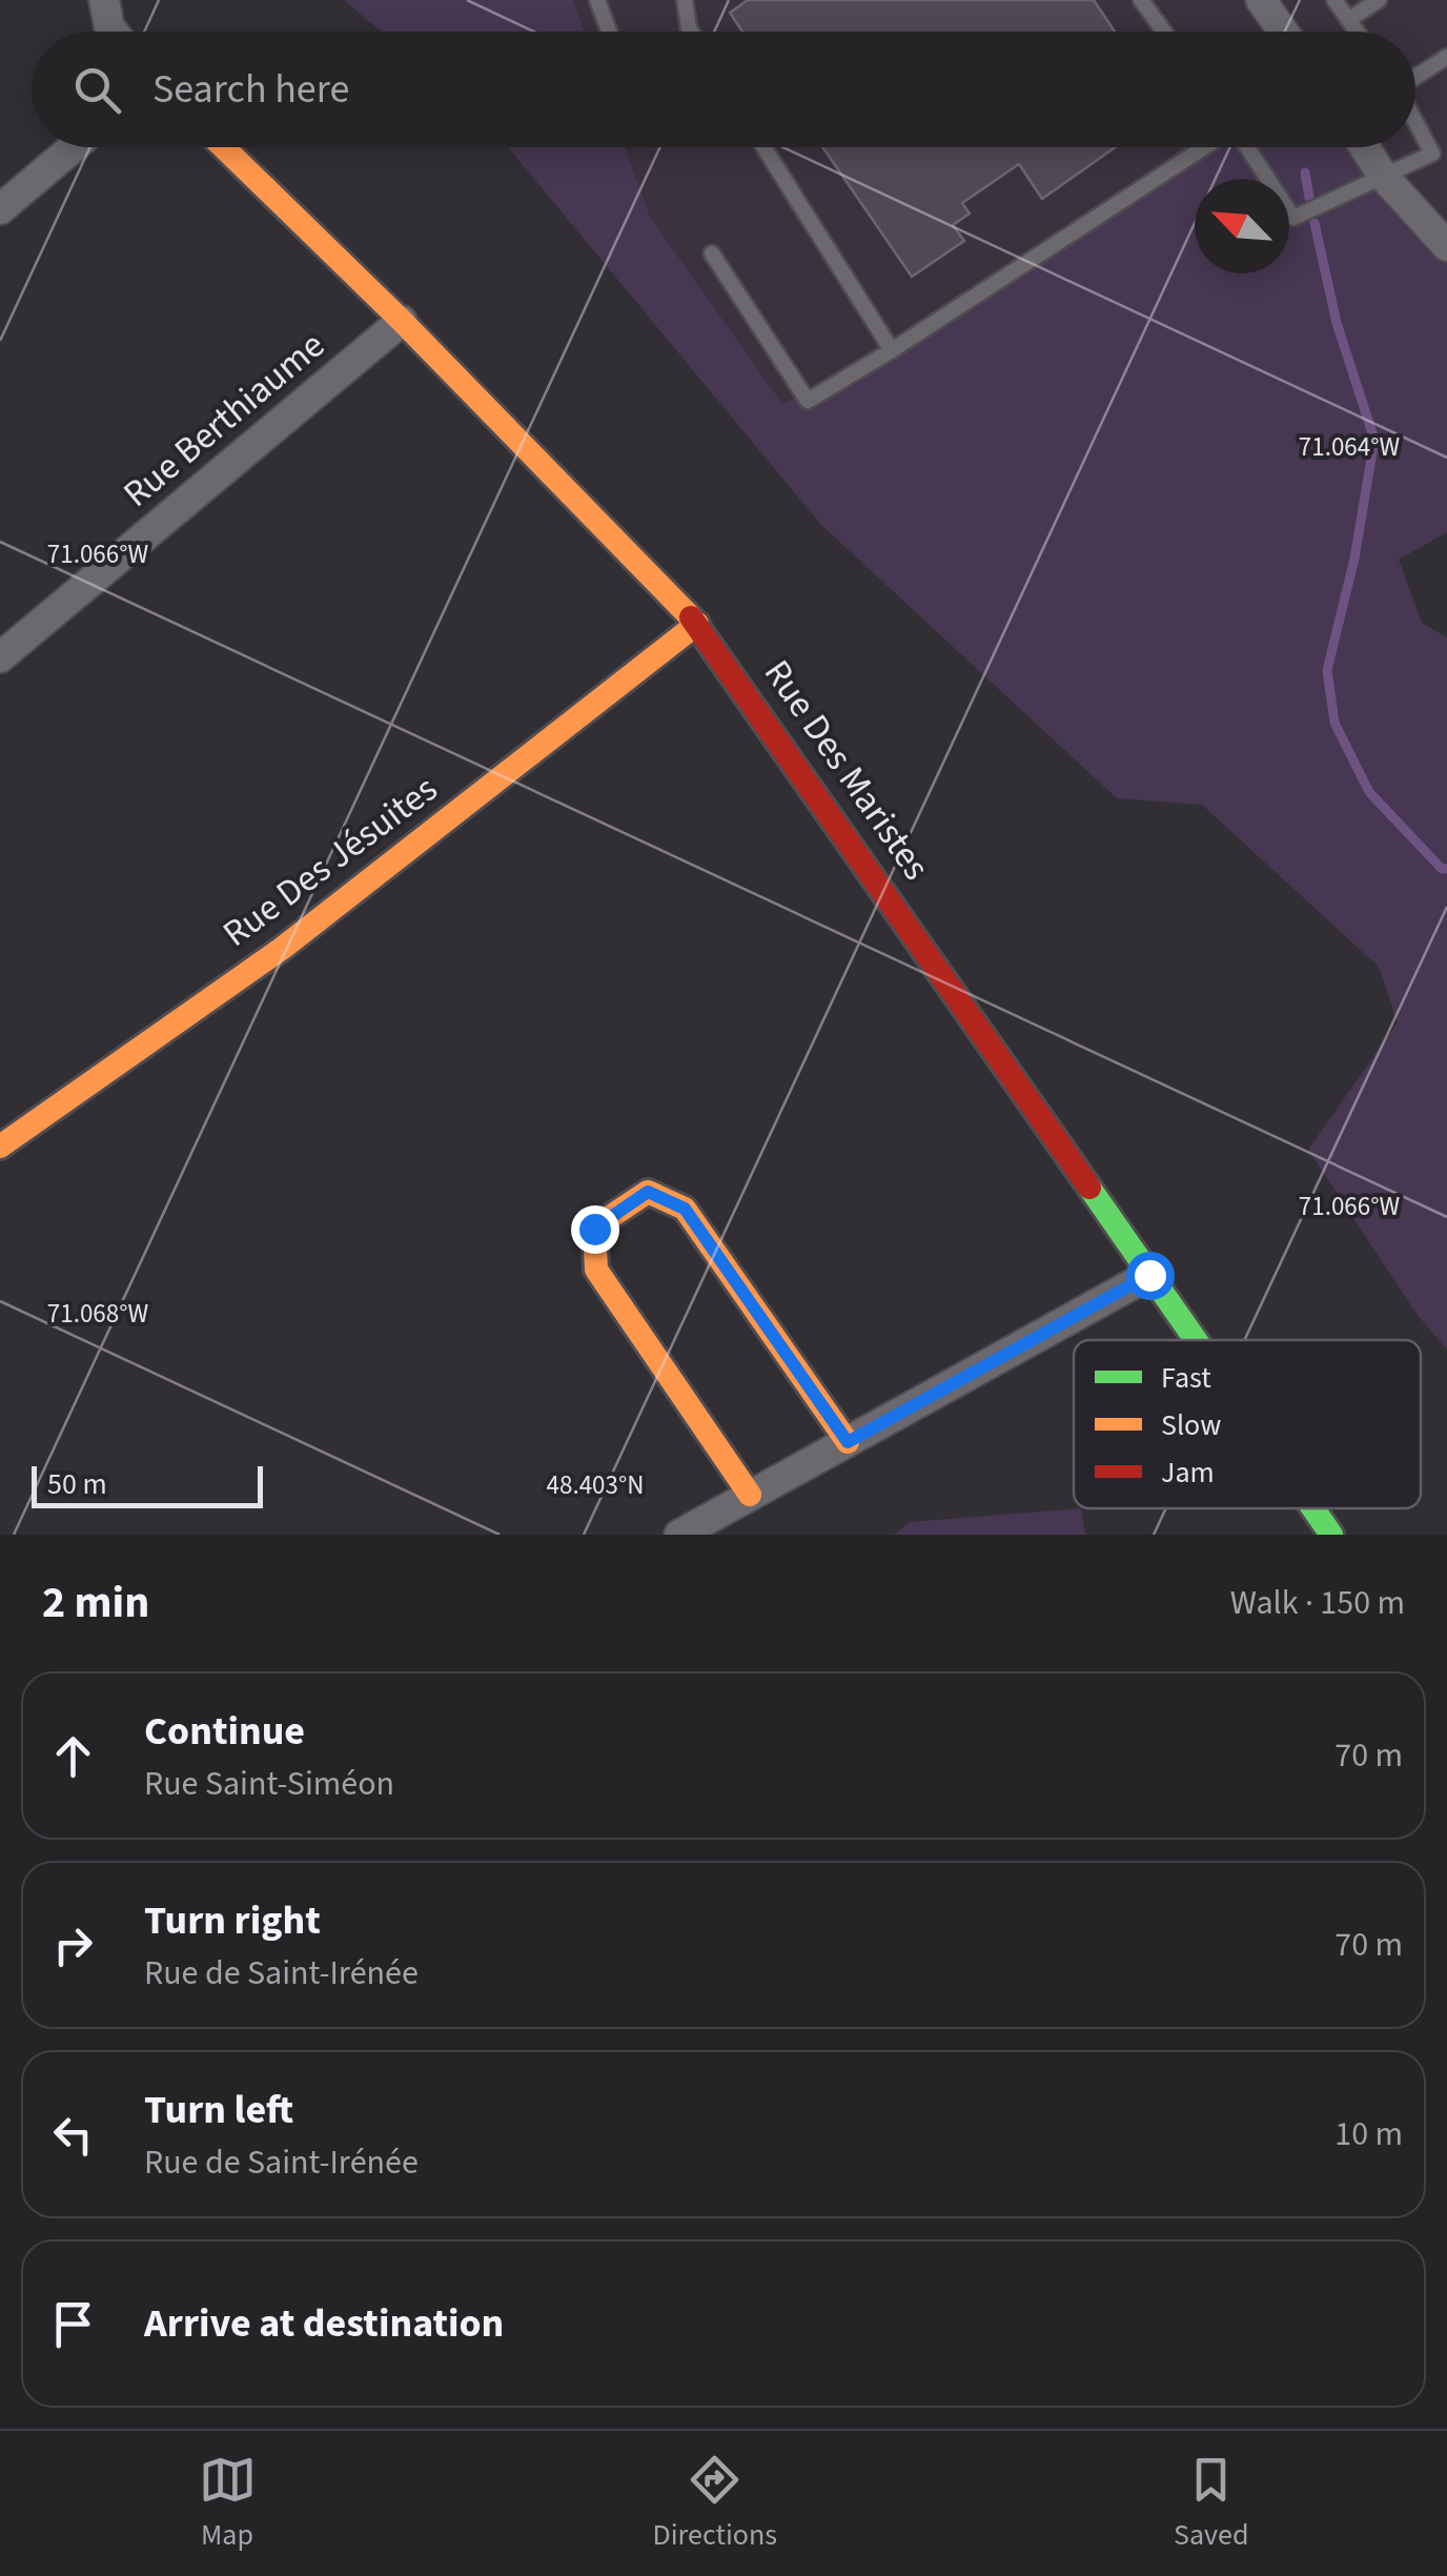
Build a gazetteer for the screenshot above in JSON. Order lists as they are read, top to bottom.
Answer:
{
  "streets": {
    "street": ["Rue Berthiaume", "Rue Des Maristes", "Rue Des Jésuites"]
  },
  "crossings": [
    ["Rue Berthiaume", "Rue Des Maristes"],
    ["Rue Des Maristes", "Rue Des Jésuites"]
  ],
  "legend": ["Fast", "Slow", "Jam"],
  "scale_bar": "50 m",
  "north": "top left",
  "page": {
    "search": "Search here",
    "scale": "50 m",
    "heading": ["2 min", "Walk · 150 m"],
    "list": [
      ["Continue", "Rue Saint-Siméon", "70 m"],
      ["Turn right", "Rue de Saint-Irénée", "70 m"],
      ["Turn left", "Rue de Saint-Irénée", "10 m"],
      "Arrive at destination"
    ],
    "nav": ["Map", "Directions", "Saved"]
  },
  "coordinates": [
    "71.064°W",
    "71.066°W",
    "71.068°W",
    "48.403°N"
  ]
}
